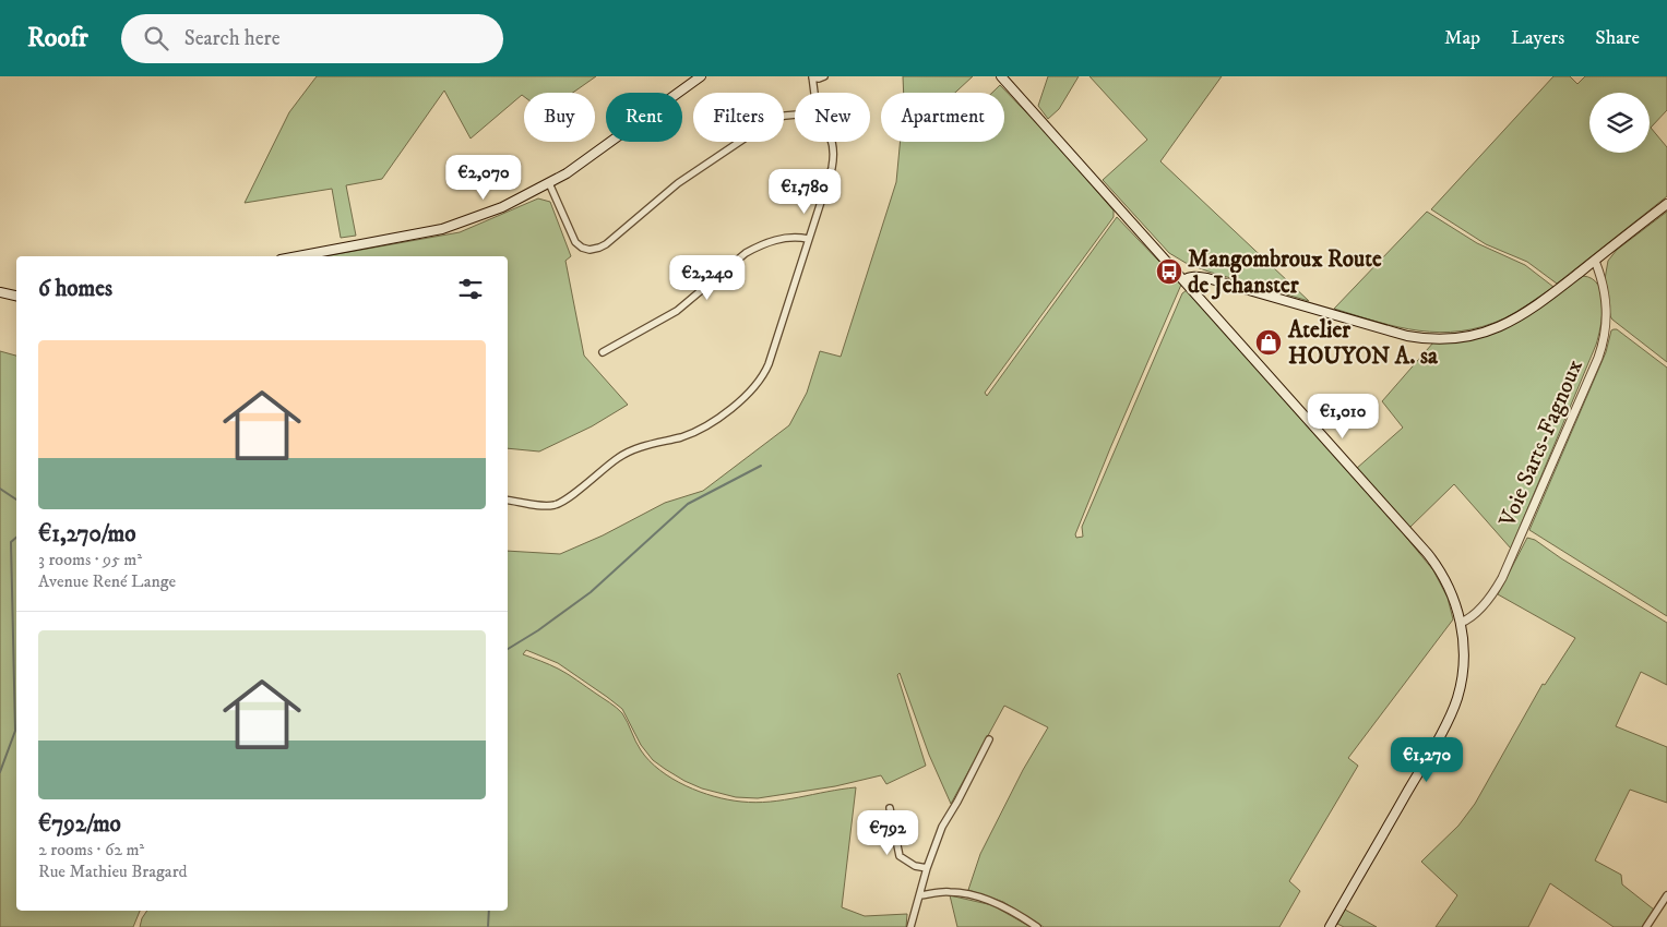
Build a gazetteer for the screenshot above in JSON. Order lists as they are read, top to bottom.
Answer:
{
  "streets": {
    "street": ["Voie Sarts-Fagnoux"]
  },
  "places": {
    "bus stop": ["Mangombroux Route de Jehanster"],
    "shop": ["Atelier HOUYON A. sa"]
  },
  "page": {
    "header": "Roofr",
    "search": "Search here",
    "nav": ["Map", "Layers", "Share"],
    "chip": [
      "Buy",
      "Rent",
      "Filters",
      "New",
      "Apartment"
    ],
    "price": [
      "€2,070",
      "€1,780",
      "€2,240",
      "€1,010",
      "€1,270",
      "€792"
    ],
    "heading": "6 homes",
    "list": [
      {
        "name": "€1,270/mo",
        "note": "3 rooms · 95 m² · Avenue René Lange"
      },
      {
        "name": "€792/mo",
        "note": "2 rooms · 62 m² · Rue Mathieu Bragard"
      }
    ]
  }
}
